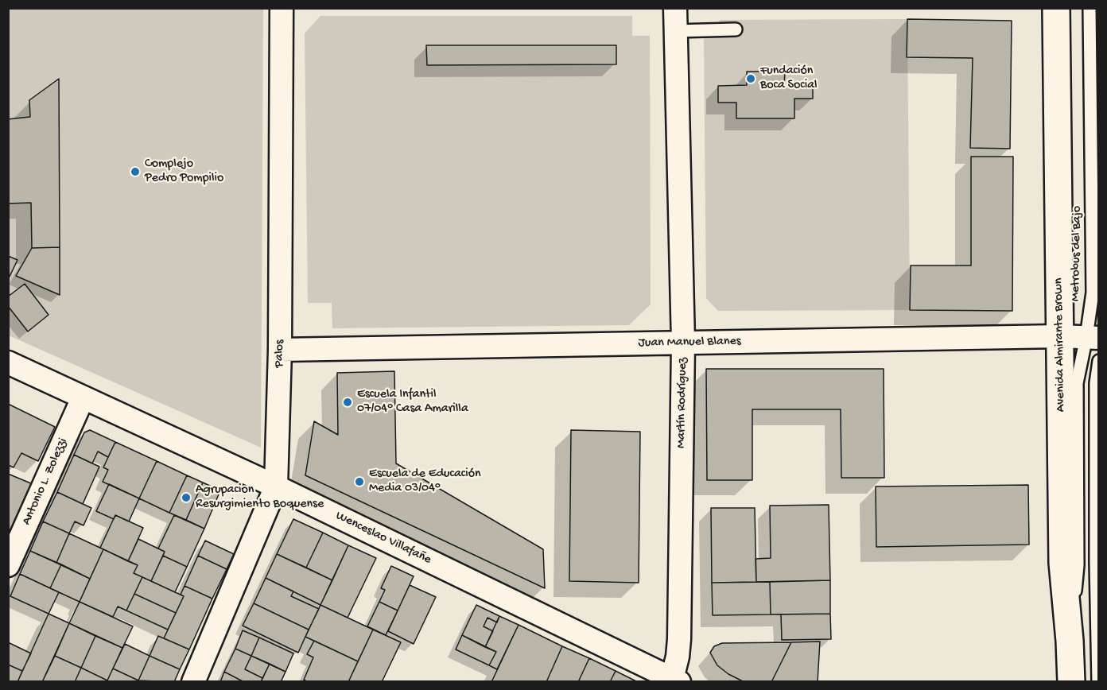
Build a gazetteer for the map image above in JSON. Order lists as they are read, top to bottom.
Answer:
{
  "streets": {
    "main road": ["Avenida Almirante Brown"],
    "street": [
      "Juan Manuel Blanes",
      "Palos",
      "Martín Rodríguez",
      "Antonio L. Zolezzi",
      "Wenceslao Villafañe"
    ],
    "lane": ["Metrobus del Bajo"]
  },
  "crossings": [
    ["Metrobus del Bajo", "Juan Manuel Blanes"],
    ["Metrobus del Bajo", "Avenida Almirante Brown"],
    ["Juan Manuel Blanes", "Avenida Almirante Brown"],
    ["Juan Manuel Blanes", "Palos"],
    ["Juan Manuel Blanes", "Martín Rodríguez"],
    ["Palos", "Wenceslao Villafañe"],
    ["Martín Rodríguez", "Wenceslao Villafañe"],
    ["Antonio L. Zolezzi", "Wenceslao Villafañe"]
  ],
  "places": [
    "Fundación Boca Social",
    "Complejo Pedro Pompilio",
    "Escuela Infantil 07/04° Casa Amarilla",
    "Escuela de Educación Media 03/04°",
    "Agrupacion Resurgimiento Boquense"
  ]
}
